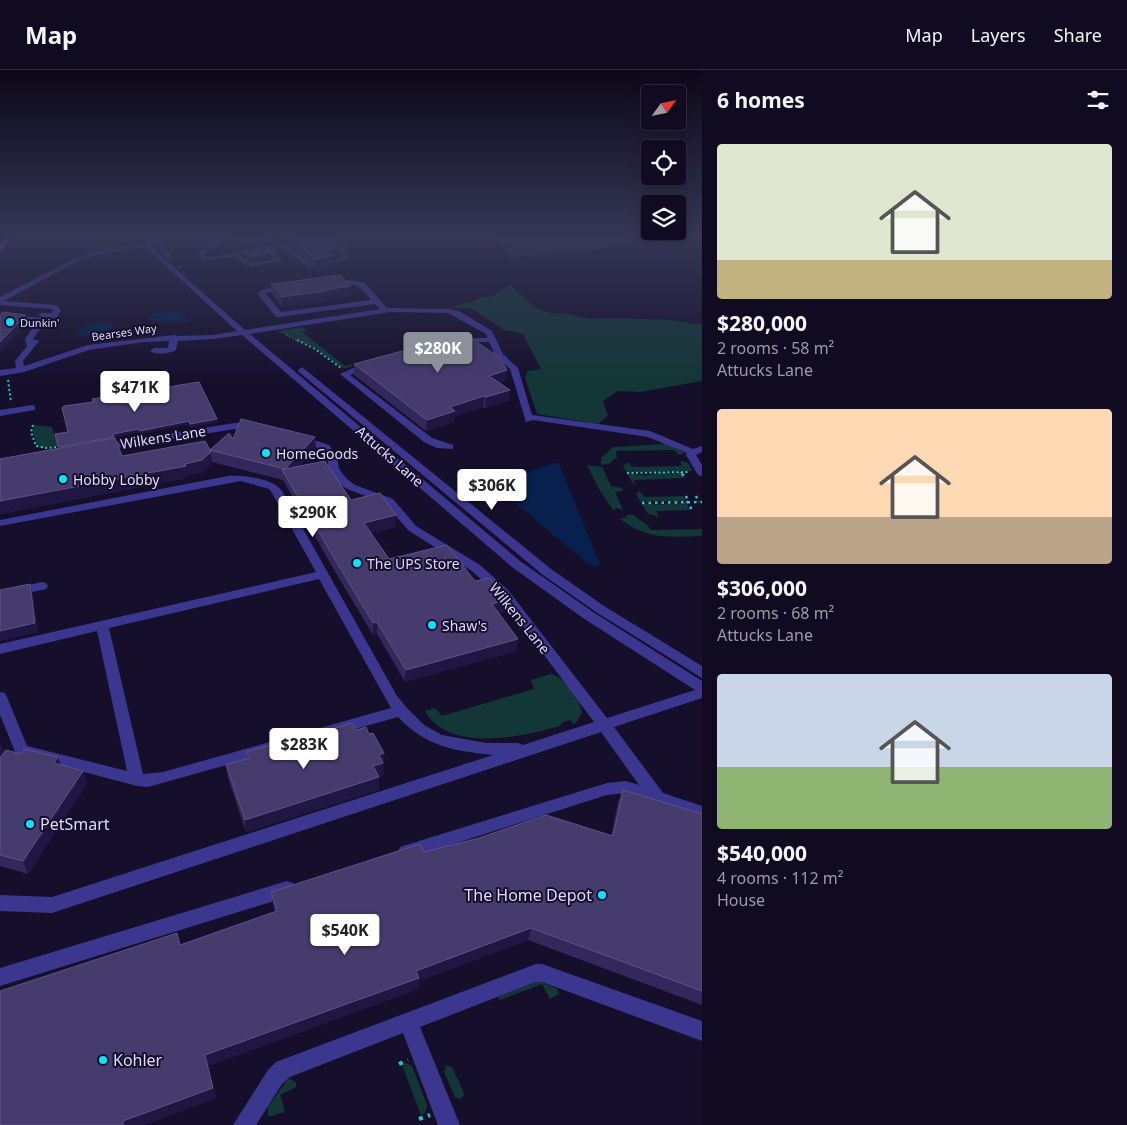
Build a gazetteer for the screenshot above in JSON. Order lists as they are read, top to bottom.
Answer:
{
  "streets": {
    "street": ["Bearses Way", "Wilkens Lane", "Attucks Lane"]
  },
  "crossings": [
    ["Bearses Way", "Attucks Lane"]
  ],
  "places": [
    "Dunkin'",
    "HomeGoods",
    "Hobby Lobby",
    "The UPS Store",
    "Shaw's",
    "PetSmart",
    "The Home Depot",
    "Kohler"
  ],
  "north": "top right",
  "page": {
    "header": "Map",
    "nav": ["Map", "Layers", "Share"],
    "heading": "6 homes",
    "list": [
      {
        "name": "$280,000",
        "note": "2 rooms · 58 m² · Attucks Lane"
      },
      {
        "name": "$306,000",
        "note": "2 rooms · 68 m² · Attucks Lane"
      },
      {
        "name": "$540,000",
        "note": "4 rooms · 112 m² · House"
      }
    ],
    "price": [
      "$280K",
      "$471K",
      "$306K",
      "$290K",
      "$283K",
      "$540K"
    ]
  }
}
